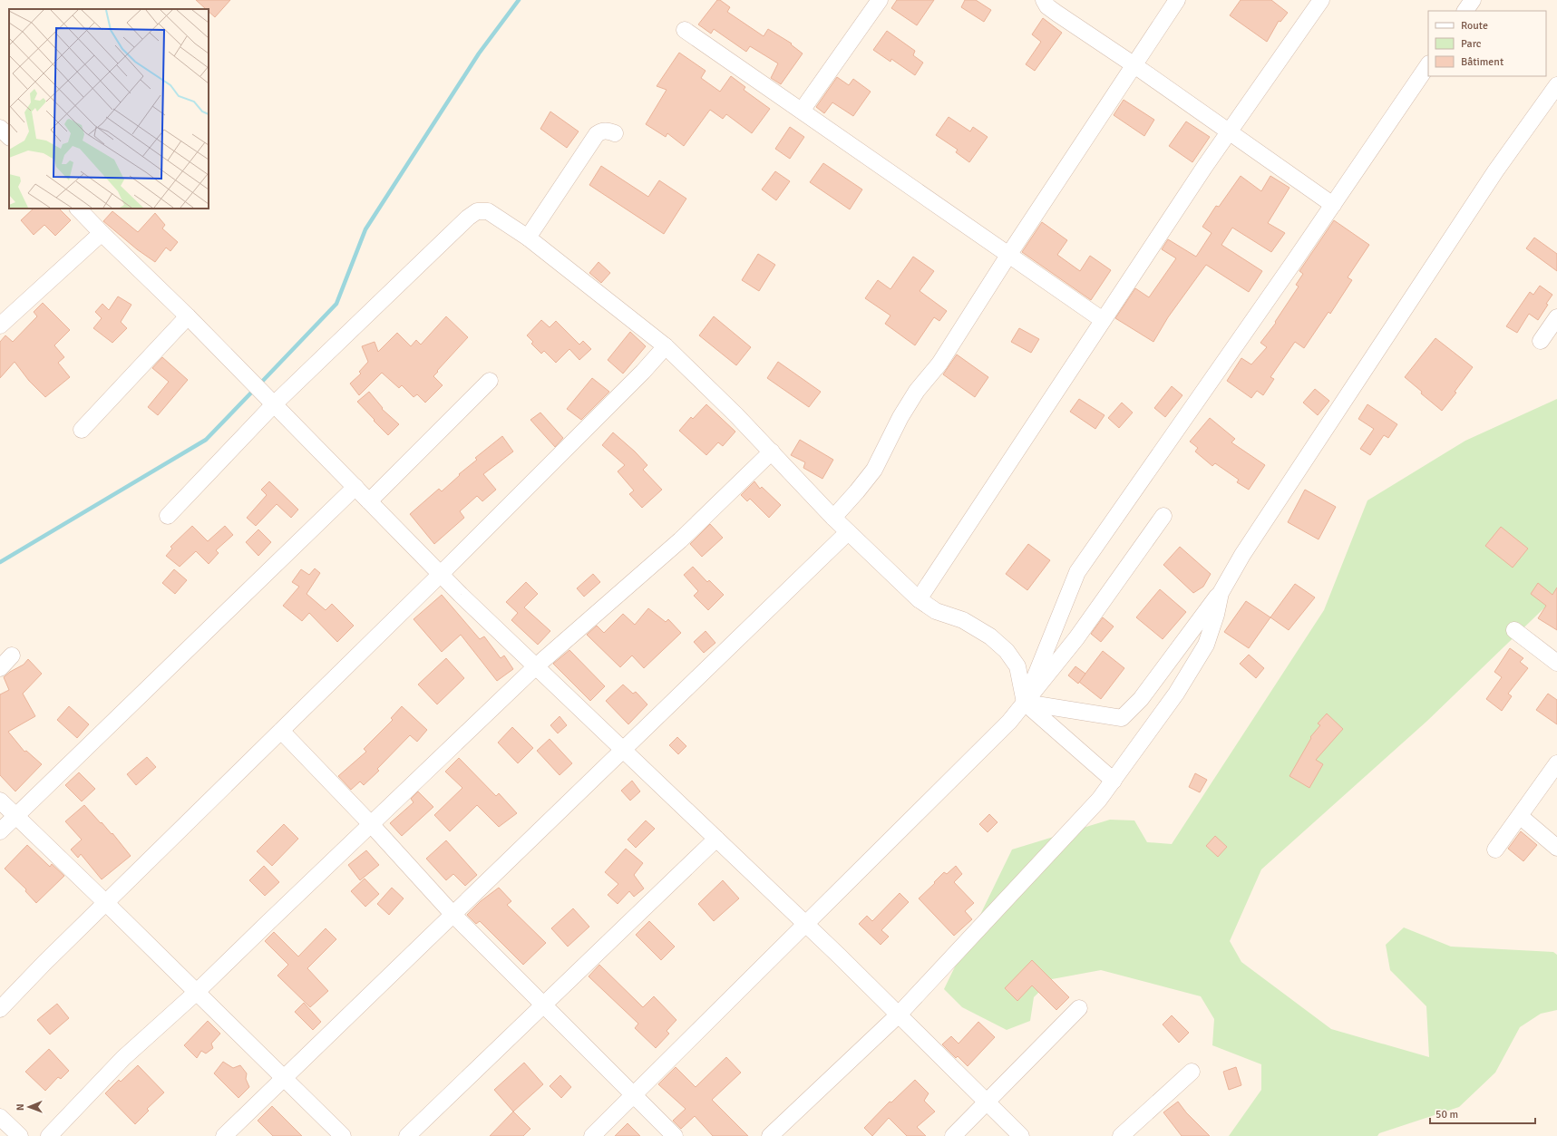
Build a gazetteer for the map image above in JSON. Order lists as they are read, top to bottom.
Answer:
{
  "legend": ["Route", "Parc", "Bâtiment"],
  "scale_bar": "50 m",
  "north": "left"
}
